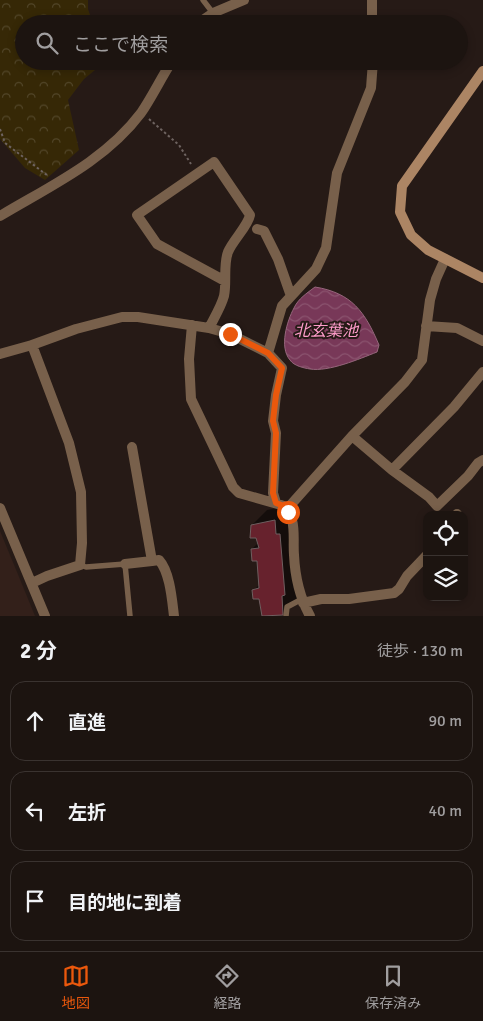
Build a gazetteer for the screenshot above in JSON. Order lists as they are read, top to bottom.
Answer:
{
  "water": ["北玄葉池"],
  "page": {
    "search": "ここで検索",
    "heading": ["2 分", "徒歩 · 130 m"],
    "list": [
      ["直進", "90 m"],
      ["左折", "40 m"],
      "目的地に到着"
    ],
    "nav": ["地図", "経路", "保存済み"]
  }
}
